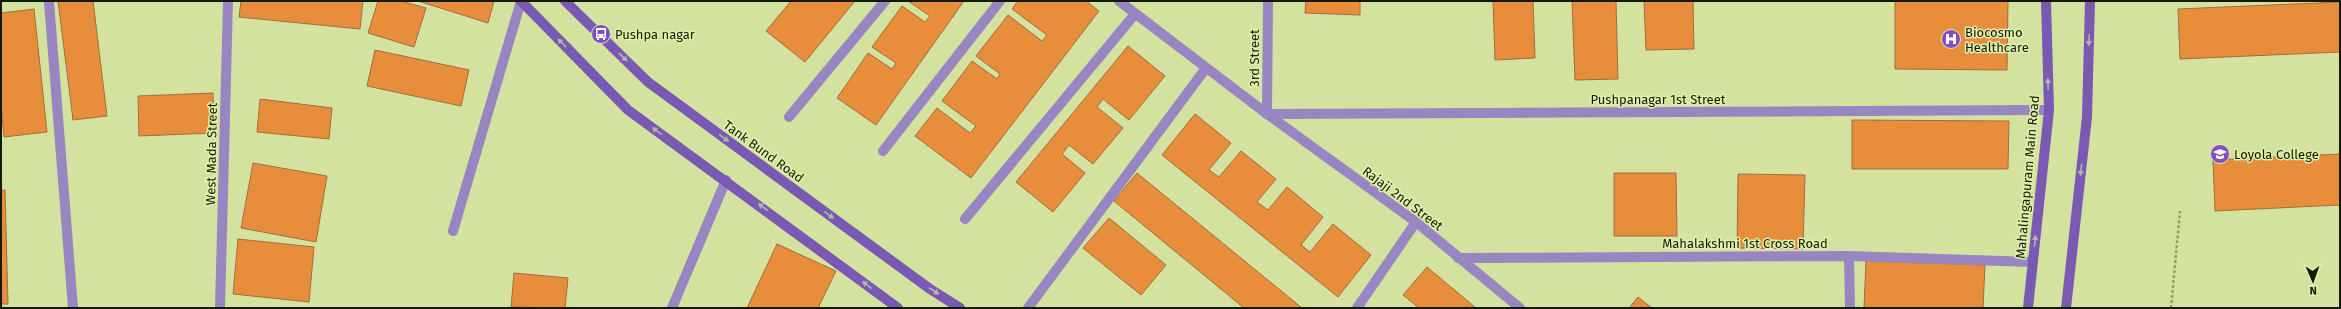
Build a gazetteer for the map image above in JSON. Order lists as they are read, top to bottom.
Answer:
{
  "streets": {
    "main road": ["Tank Bund Road", "Mahalingapuram Main Road"],
    "street": [
      "3rd Street",
      "Pushpanagar 1st Street",
      "West Mada Street",
      "Rajaji 2nd Street",
      "Mahalakshmi 1st Cross Road"
    ]
  },
  "crossings": [
    ["3rd Street", "Pushpanagar 1st Street"],
    ["3rd Street", "Rajaji 2nd Street"],
    ["Pushpanagar 1st Street", "Mahalingapuram Main Road"],
    ["Pushpanagar 1st Street", "Rajaji 2nd Street"],
    ["Mahalingapuram Main Road", "Mahalakshmi 1st Cross Road"],
    ["Rajaji 2nd Street", "Mahalakshmi 1st Cross Road"]
  ],
  "places": {
    "bus stop": ["Pushpa nagar"],
    "hospital": ["Biocosmo Healthcare"],
    "school or university": ["Loyola College"]
  },
  "north": "bottom"
}
